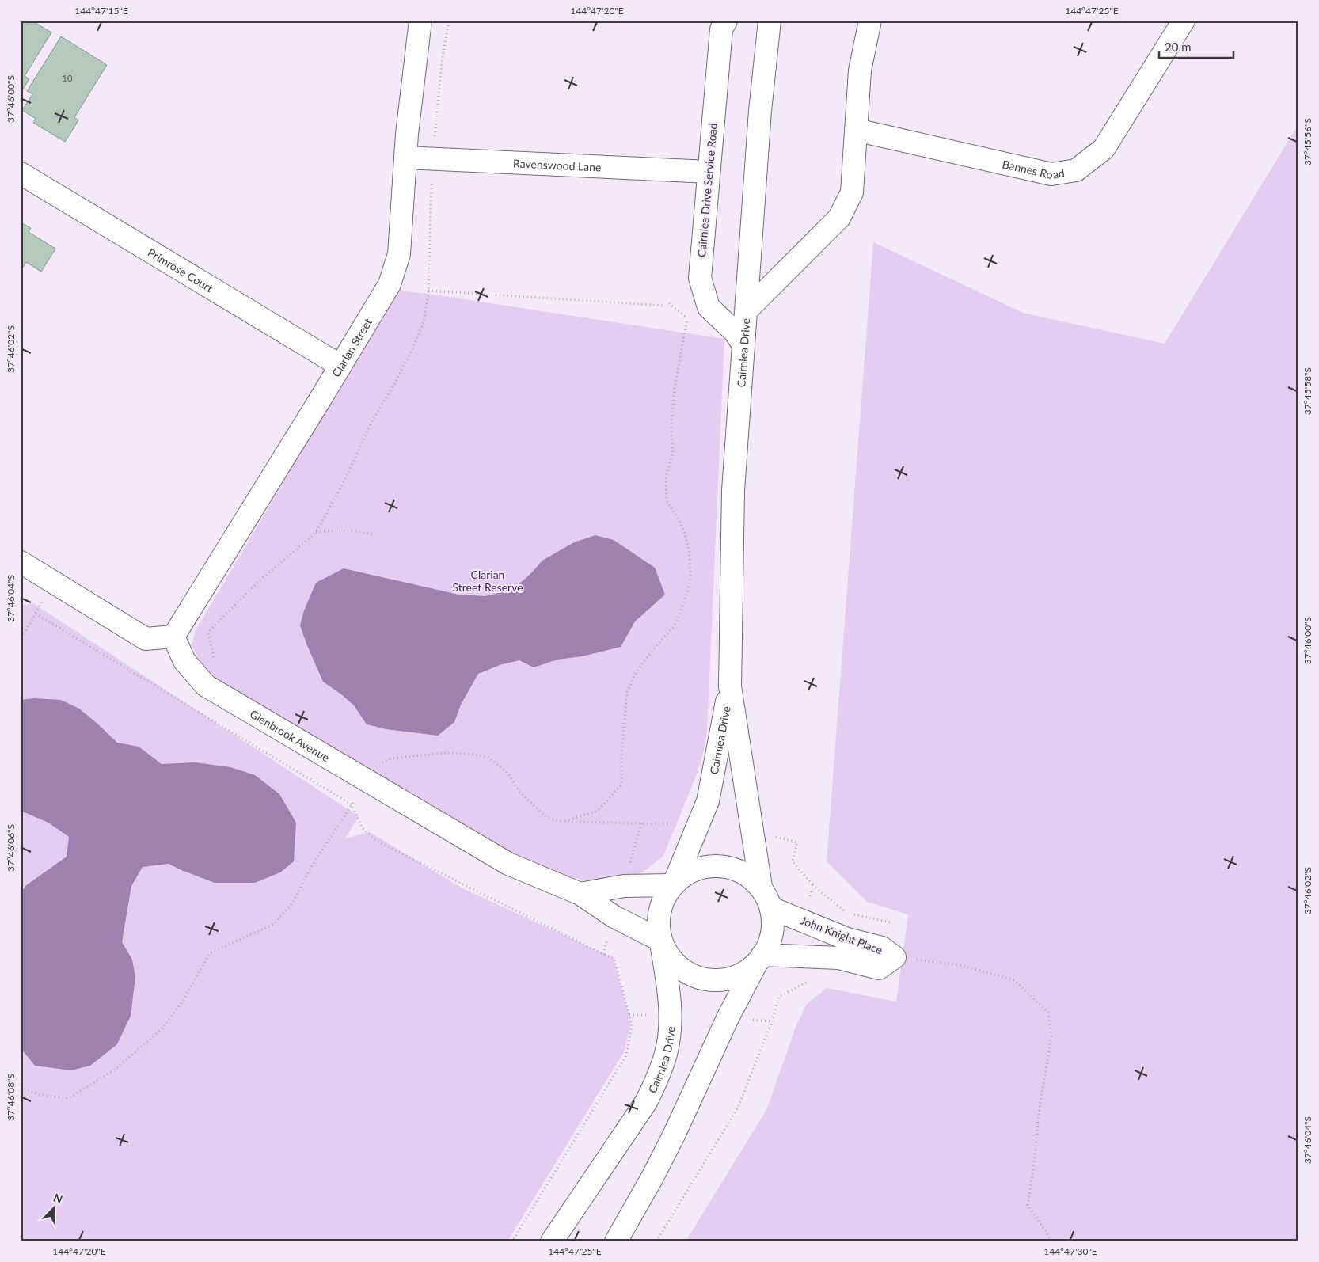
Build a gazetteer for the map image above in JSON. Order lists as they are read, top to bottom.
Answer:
{
  "streets": {
    "street": [
      "Ravenswood Lane",
      "Bannes Road",
      "Cairnlea Drive Service Road",
      "Primrose Court",
      "Clarian Street",
      "Cairnlea Drive",
      "Glenbrook Avenue",
      "John Knight Place"
    ]
  },
  "crossings": [
    ["Ravenswood Lane", "Cairnlea Drive Service Road"],
    ["Ravenswood Lane", "Clarian Street"],
    ["Cairnlea Drive Service Road", "Cairnlea Drive"],
    ["Primrose Court", "Clarian Street"],
    ["Clarian Street", "Glenbrook Avenue"],
    ["Cairnlea Drive", "Glenbrook Avenue"],
    ["Cairnlea Drive", "John Knight Place"],
    ["Glenbrook Avenue", "John Knight Place"]
  ],
  "parks": ["Clarian Street Reserve"],
  "house_numbers": ["10"],
  "scale_bar": "20 m",
  "north": "top right",
  "coordinates": [
    "144°47'15\"E",
    "144°47'20\"E",
    "144°47'25\"E",
    "37°46'00\"S",
    "37°45'56\"S",
    "37°46'02\"S",
    "37°45'58\"S",
    "37°46'04\"S",
    "37°46'06\"S",
    "37°46'08\"S",
    "144°47'30\"E"
  ]
}
